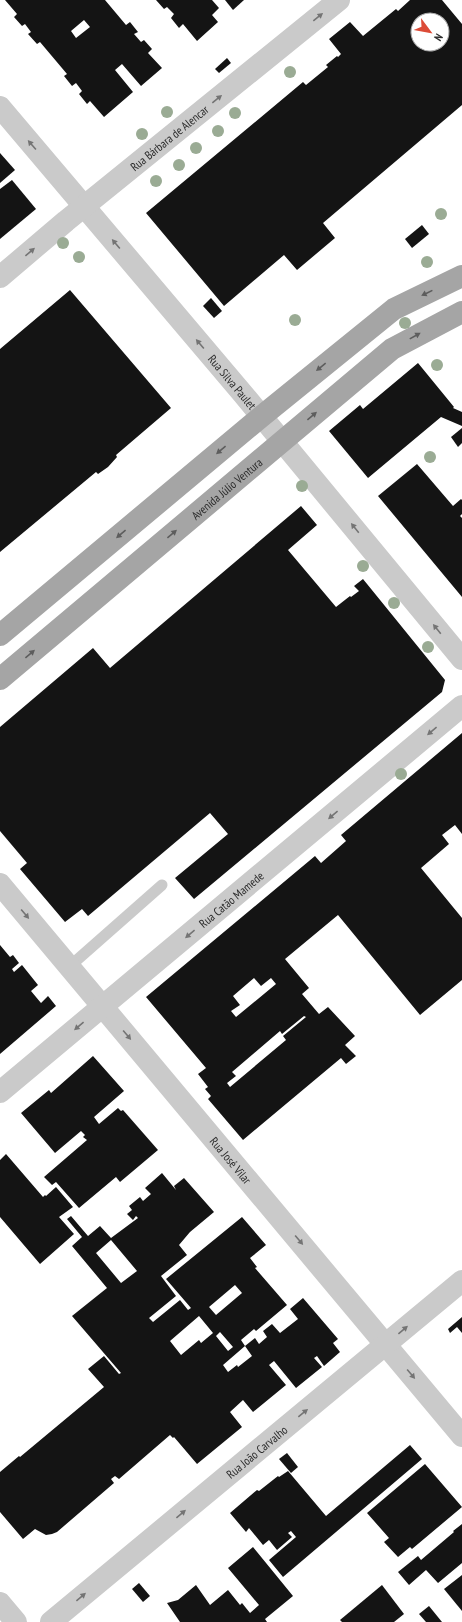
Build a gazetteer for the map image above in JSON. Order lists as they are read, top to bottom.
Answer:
{
  "streets": {
    "main road": ["Avenida Júlio Ventura"],
    "street": [
      "Rua Bárbara de Alencar",
      "Rua Silva Paulet",
      "Rua Catão Mamede",
      "Rua José Vilar",
      "Rua João Carvalho"
    ]
  },
  "crossings": [
    ["Rua Bárbara de Alencar", "Rua Silva Paulet"],
    ["Rua Silva Paulet", "Avenida Júlio Ventura"],
    ["Rua Catão Mamede", "Rua José Vilar"],
    ["Rua José Vilar", "Rua João Carvalho"]
  ],
  "one_way": [
    "Rua Bárbara de Alencar",
    "Rua Silva Paulet",
    "Rua Catão Mamede",
    "Rua José Vilar",
    "Rua João Carvalho"
  ],
  "north": "bottom right"
}
